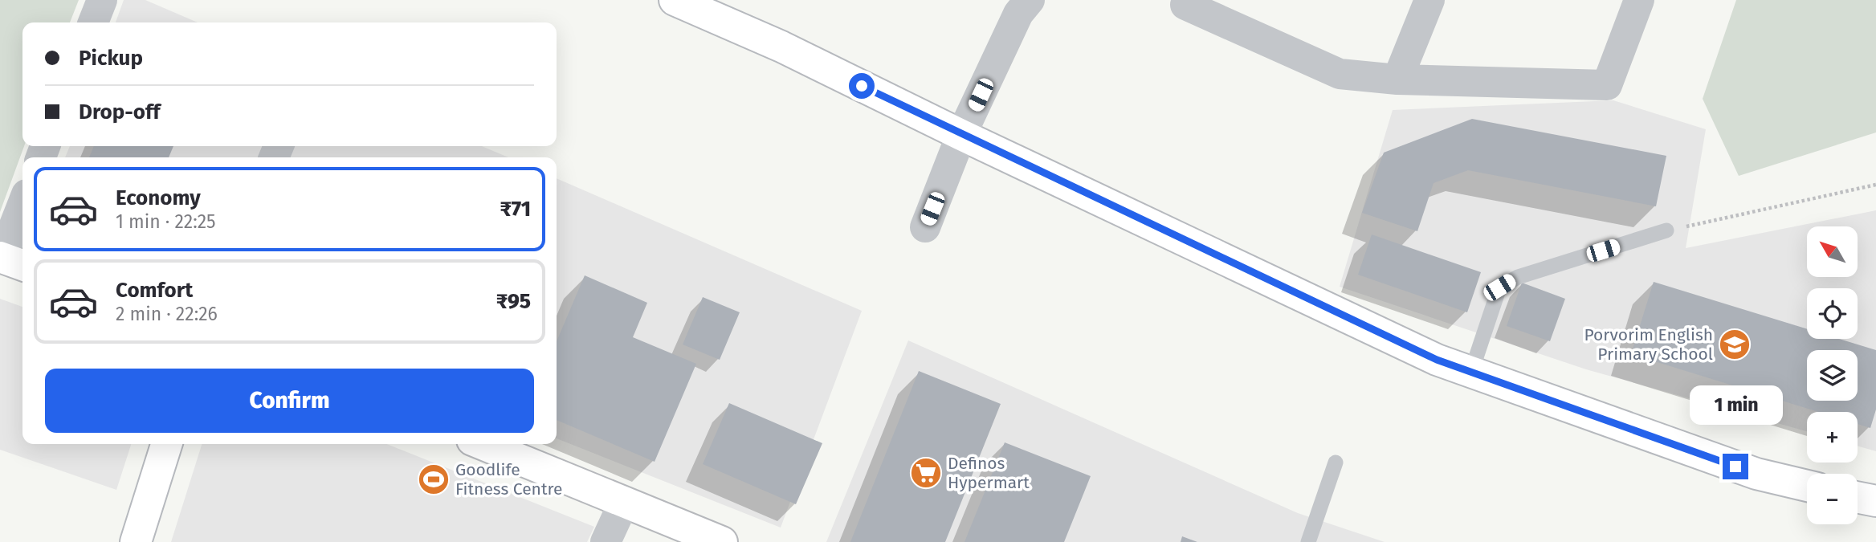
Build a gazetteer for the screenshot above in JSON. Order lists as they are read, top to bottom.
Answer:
{
  "places": {
    "school or university": ["Porvorim English Primary School"],
    "supermarket": ["Definos Hypermart"],
    "sports": ["Goodlife Fitness Centre"]
  },
  "north": "top left",
  "page": {
    "banner": ["Pickup", "Drop-off"],
    "list": [
      {
        "name": "Economy",
        "note": "1 min · 22:25",
        "value": "₹71"
      },
      {
        "name": "Comfort",
        "note": "2 min · 22:26",
        "value": "₹95"
      }
    ],
    "map_buttons": ["+", "−"],
    "buttons": "Confirm",
    "bubble": "1 min"
  }
}
